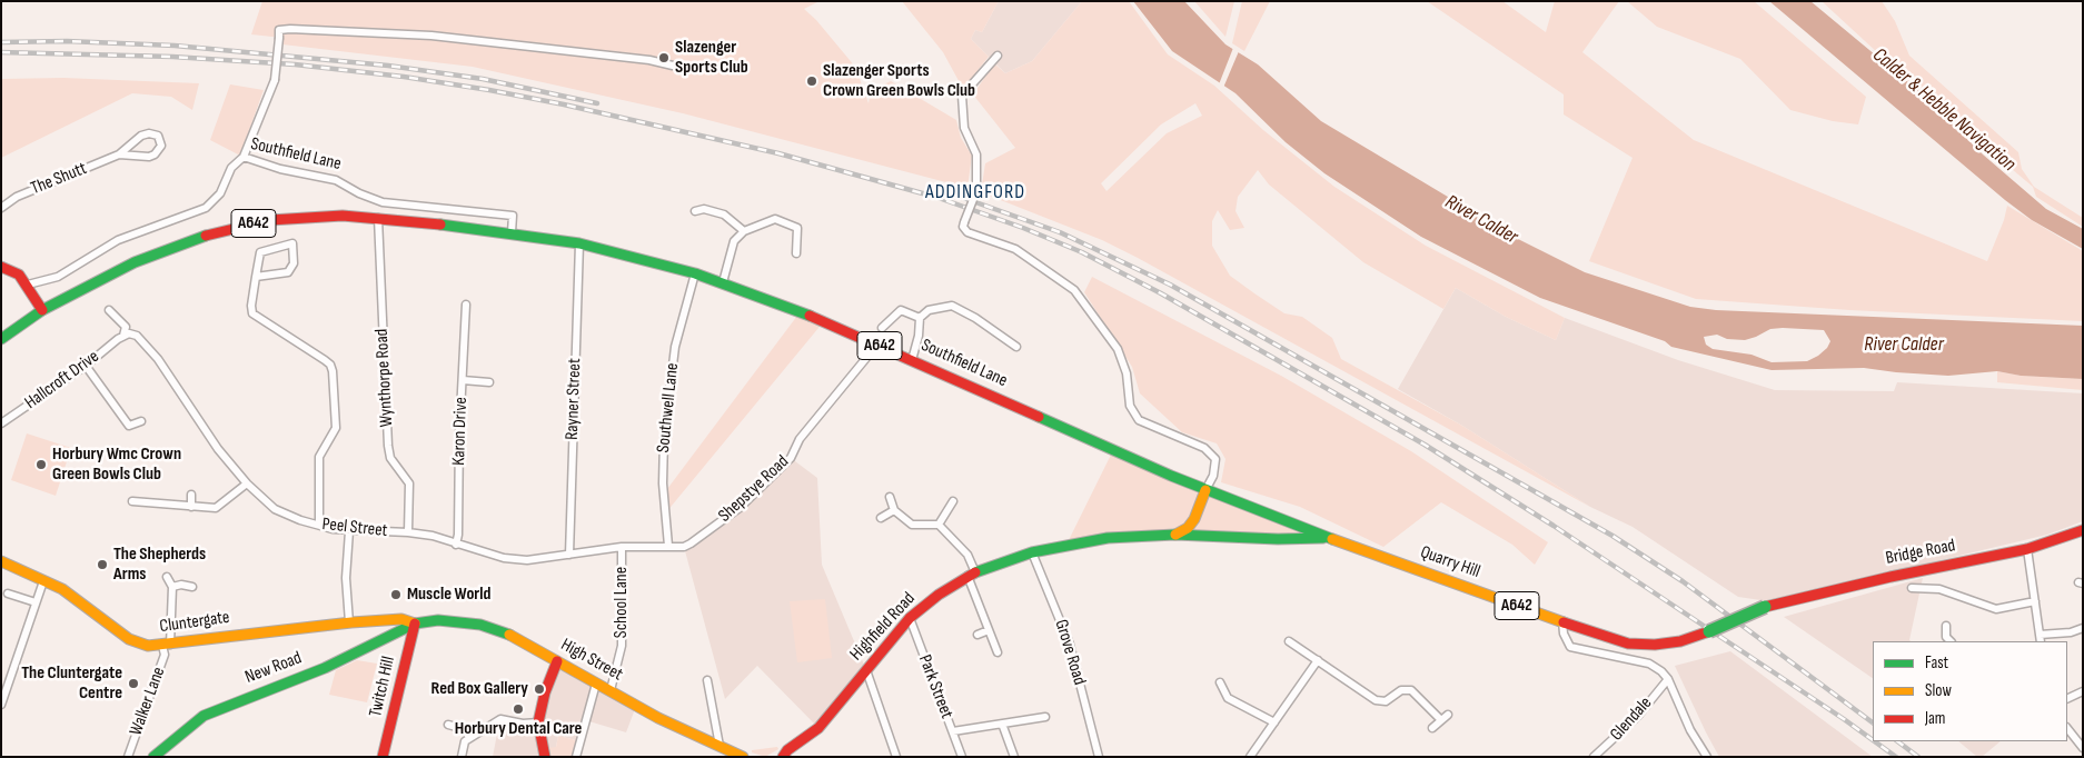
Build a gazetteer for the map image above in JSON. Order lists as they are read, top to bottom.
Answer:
{
  "streets": {
    "main road": [
      "Southfield Lane",
      "A642",
      "Bridge Road",
      "Quarry Hill",
      "Cluntergate",
      "Highfield Road",
      "High Street",
      "New Road",
      "Twitch Hill"
    ],
    "street": [
      "The Shutt",
      "Wynthorpe Road",
      "Hallcroft Drive",
      "Rayner Street",
      "Southwell Lane",
      "Karon Drive",
      "Shepstye Road",
      "Peel Street",
      "School Lane",
      "Grove Road",
      "Park Street",
      "Walker Lane",
      "Glendale"
    ]
  },
  "crossings": [
    ["Southfield Lane", "Wynthorpe Road"],
    ["Southfield Lane", "Rayner Street"],
    ["Southfield Lane", "Southwell Lane"],
    ["Southfield Lane", "Quarry Hill"],
    ["Wynthorpe Road", "Peel Street"],
    ["Hallcroft Drive", "Peel Street"],
    ["Rayner Street", "Peel Street"],
    ["Southwell Lane", "Shepstye Road"],
    ["Southwell Lane", "Peel Street"],
    ["Karon Drive", "Peel Street"],
    ["Shepstye Road", "Peel Street"],
    ["Peel Street", "School Lane"],
    ["Bridge Road", "Quarry Hill"],
    ["Quarry Hill", "Highfield Road"],
    ["Quarry Hill", "Grove Road"],
    ["School Lane", "High Street"],
    ["Cluntergate", "High Street"],
    ["Cluntergate", "New Road"],
    ["Cluntergate", "Twitch Hill"],
    ["Cluntergate", "Walker Lane"],
    ["Highfield Road", "Grove Road"],
    ["Highfield Road", "Park Street"],
    ["High Street", "New Road"],
    ["High Street", "Twitch Hill"],
    ["New Road", "Twitch Hill"]
  ],
  "districts": ["ADDINGFORD"],
  "water": ["Calder & Hebble Navigation", "River Calder"],
  "places": [
    "Slazenger Sports Club",
    "Slazenger Sports Crown Green Bowls Club",
    "Horbury Wmc Crown Green Bowls Club",
    "The Shepherds Arms",
    "Muscle World",
    "The Cluntergate Centre",
    "Red Box Gallery",
    "Horbury Dental Care"
  ],
  "legend": ["Fast", "Slow", "Jam"]
}
